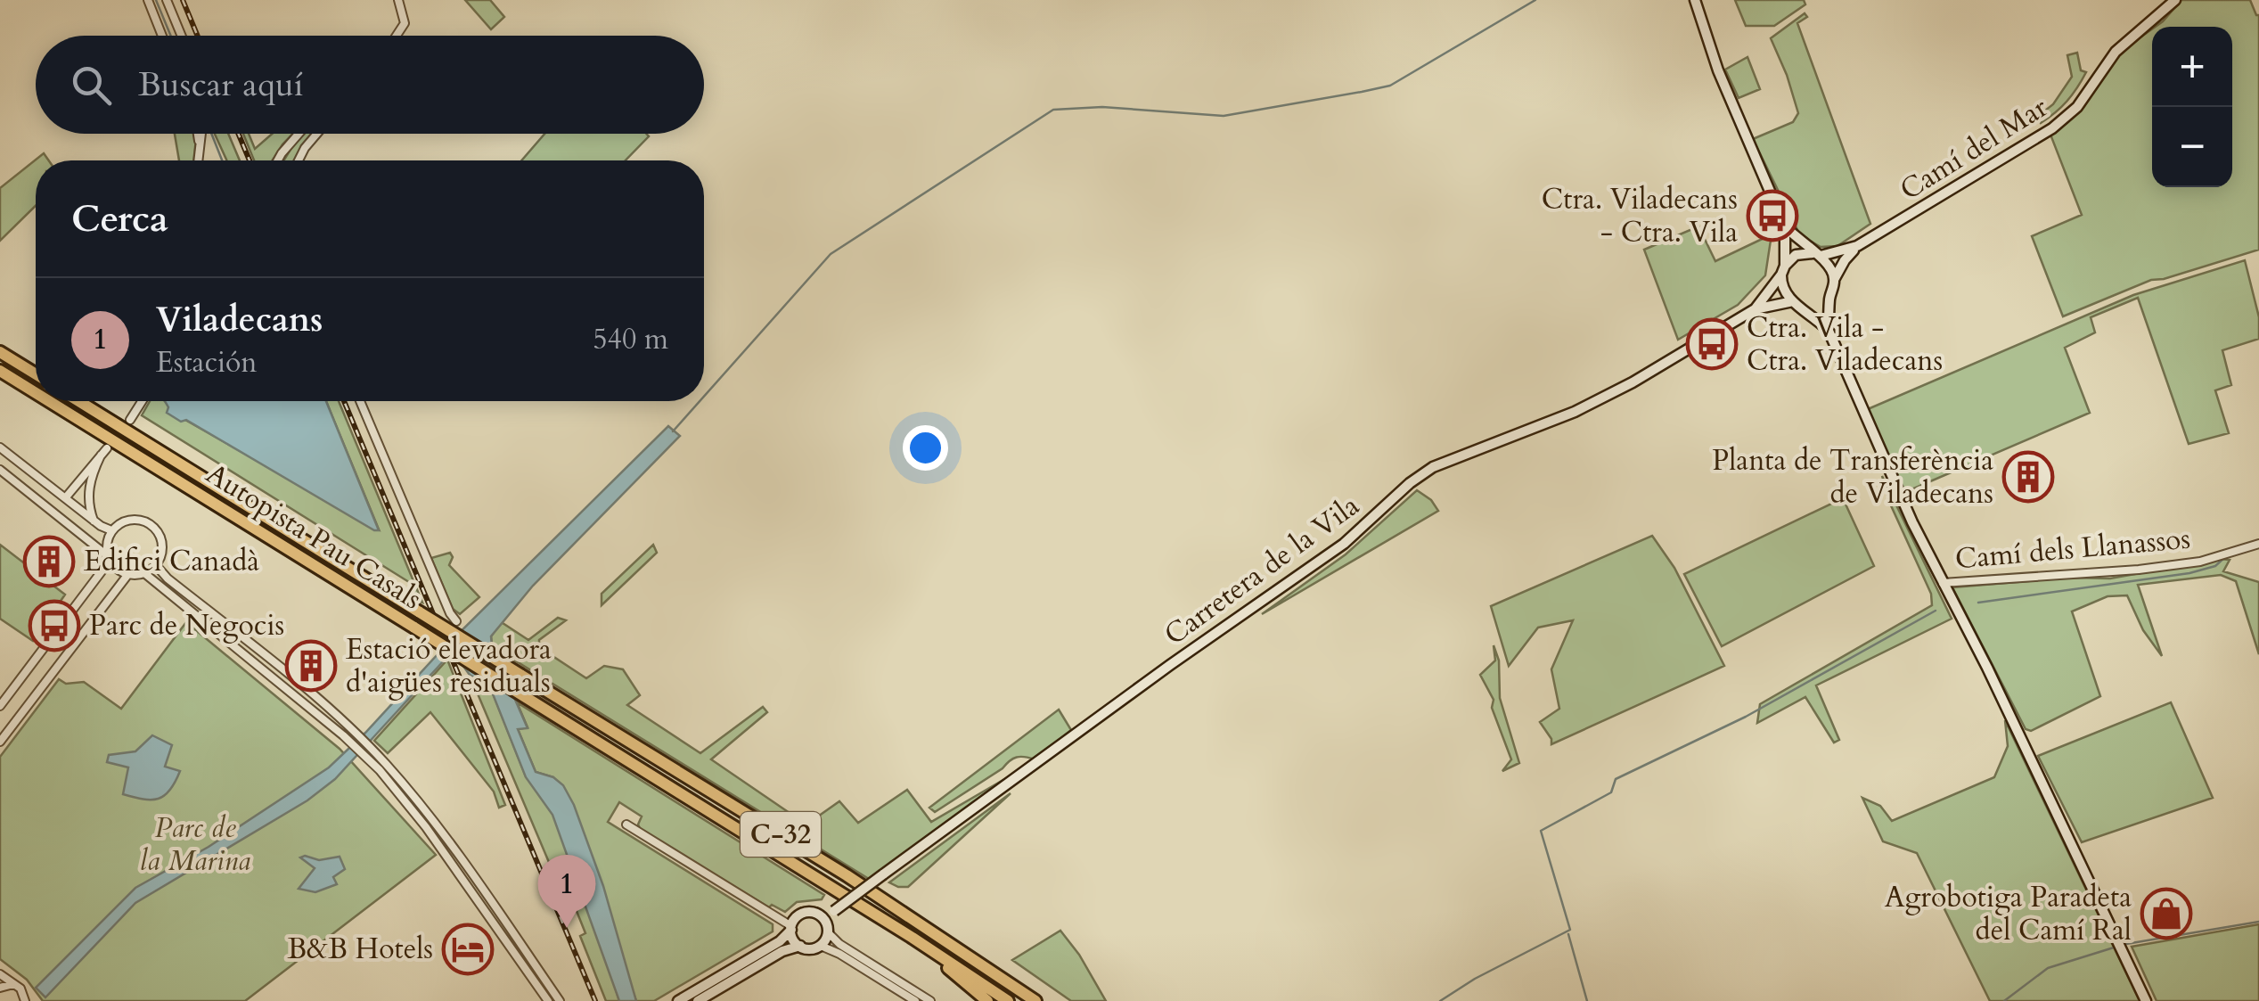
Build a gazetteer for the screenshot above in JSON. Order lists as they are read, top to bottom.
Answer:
{
  "streets": {
    "highway": ["Autopista Pau Casals", "C-32"],
    "main road": ["Camí del Mar", "Carretera de la Vila"],
    "street": ["Camí dels Llanassos"]
  },
  "parks": ["Parc de la Marina"],
  "places": {
    "bus stop": ["Ctra. Viladecans - Ctra. Vila", "Ctra. Vila - Ctra. Viladecans", "Parc de Negocis"],
    "building": ["Planta de Transferència de Viladecans", "Edifici Canadà", "Estació elevadora d'aigües residuals"],
    "shop": ["Agrobotiga Paradeta del Camí Ral"],
    "hotel": ["B&B Hotels"]
  },
  "page": {
    "map_buttons": ["+", "−"],
    "search": "Buscar aquí",
    "heading": "Cerca",
    "list": [
      {
        "mark": "1",
        "name": "Viladecans",
        "note": "Estación",
        "value": "540 m"
      }
    ],
    "pins": "1"
  }
}
